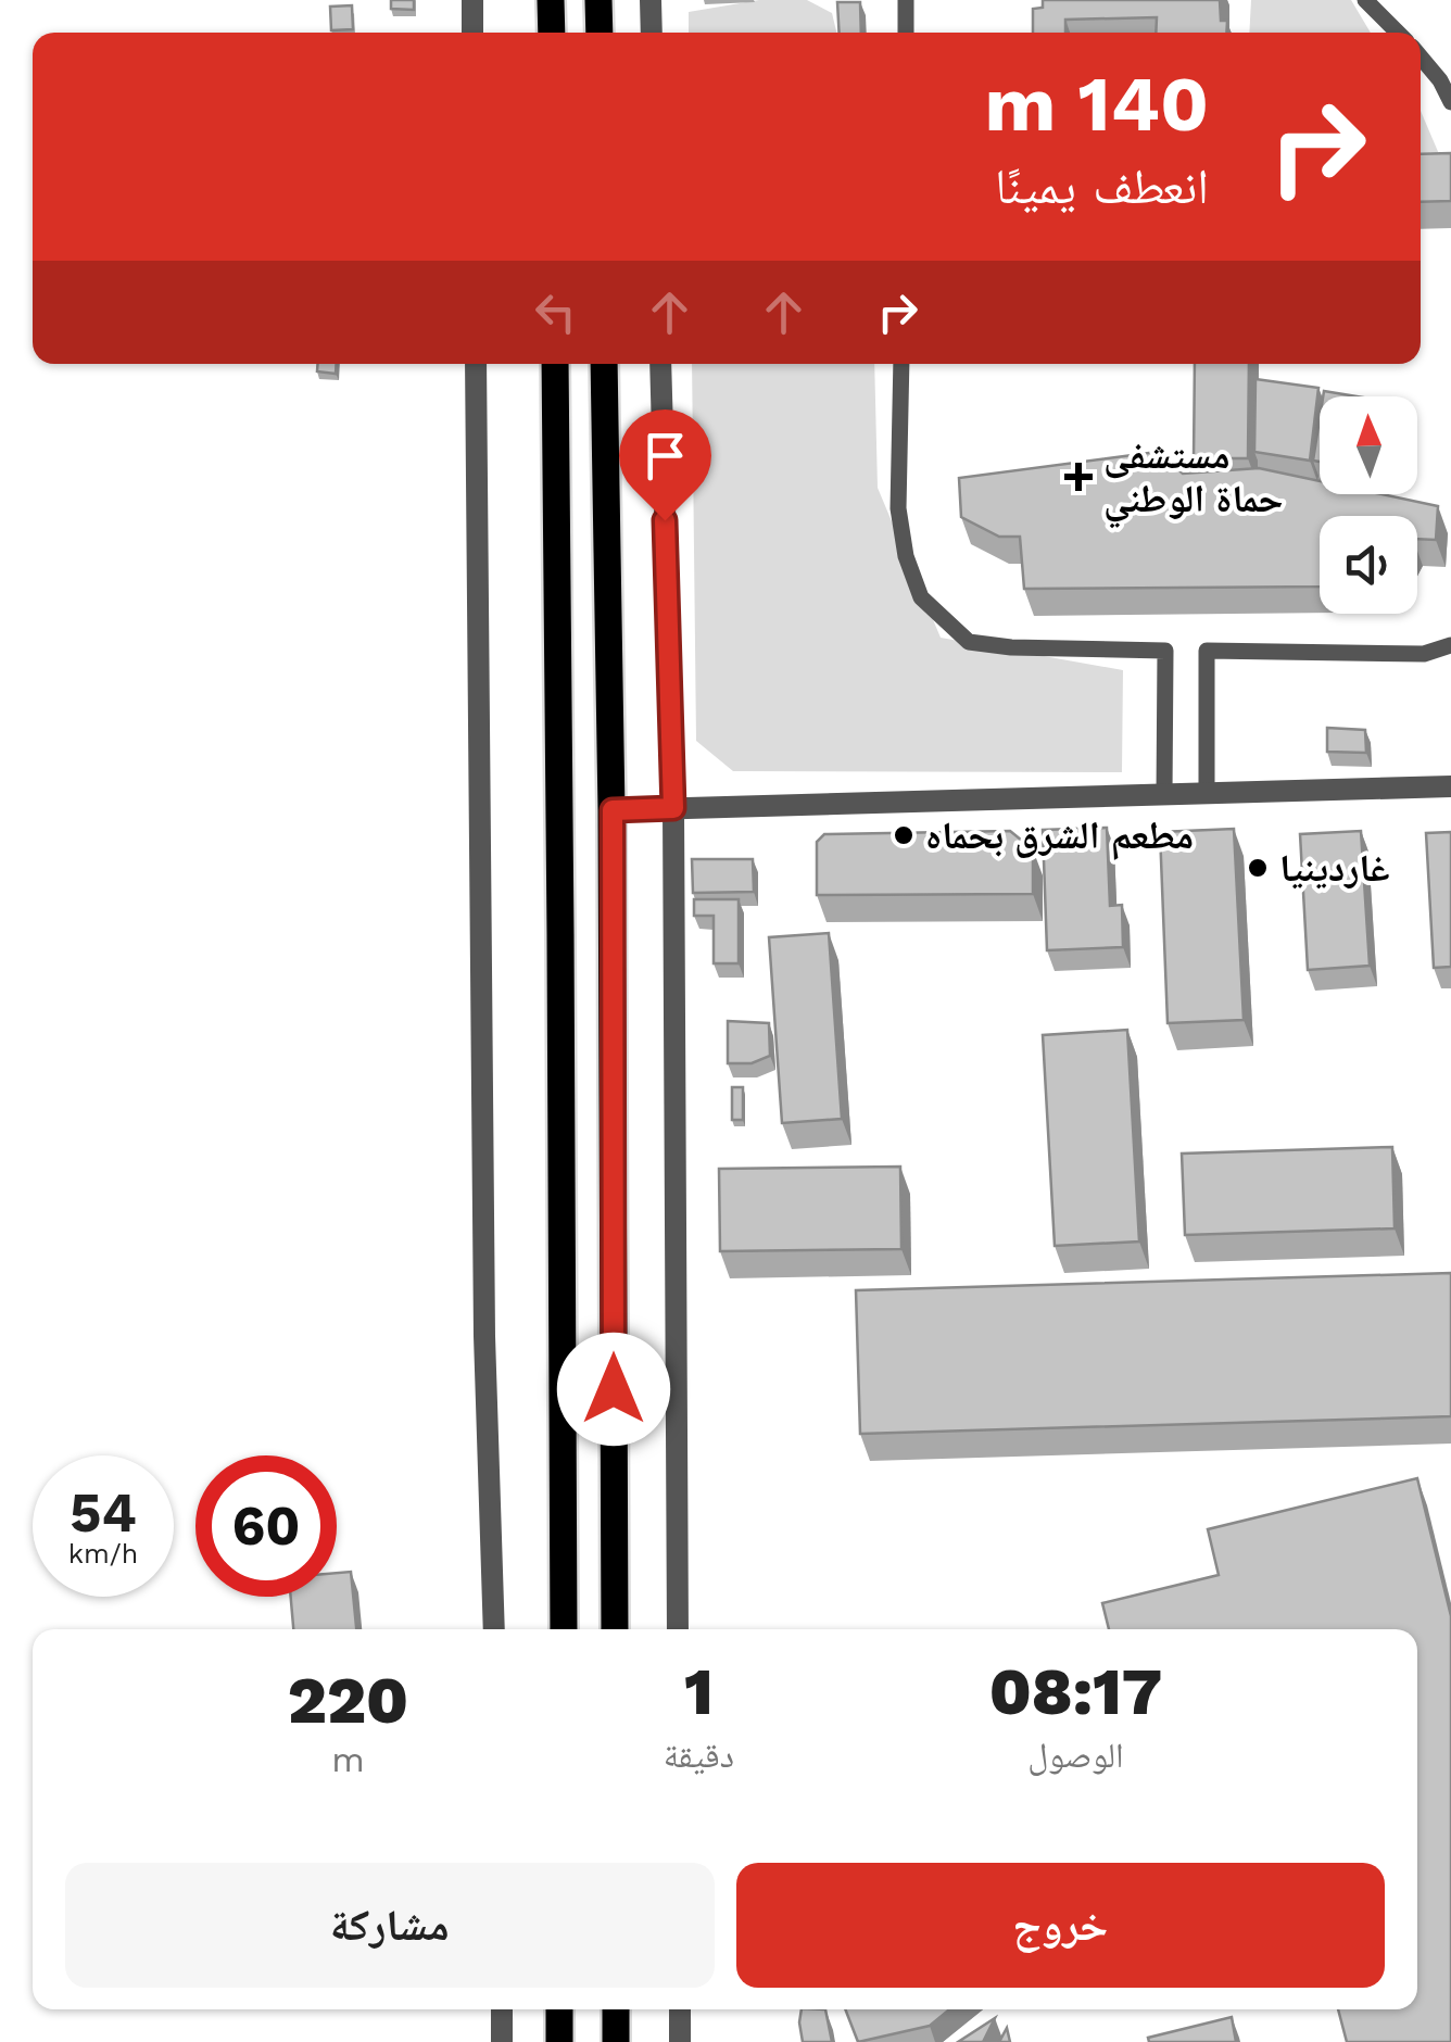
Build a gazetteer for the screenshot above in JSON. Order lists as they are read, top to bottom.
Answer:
{
  "places": {
    "health": ["مستشفى حماة الوطني"],
    "other": ["مطعم الشرق بحماه", "غاردينيا"]
  },
  "north": "top",
  "page": {
    "turn": ["140 m", "انعطف يمينًا"],
    "speed": "54 km/h",
    "limit": "60",
    "eta": [
      "08:17",
      "الوصول",
      "1",
      "دقيقة",
      "220",
      "m"
    ],
    "buttons": ["خروج", "مشاركة"]
  }
}
